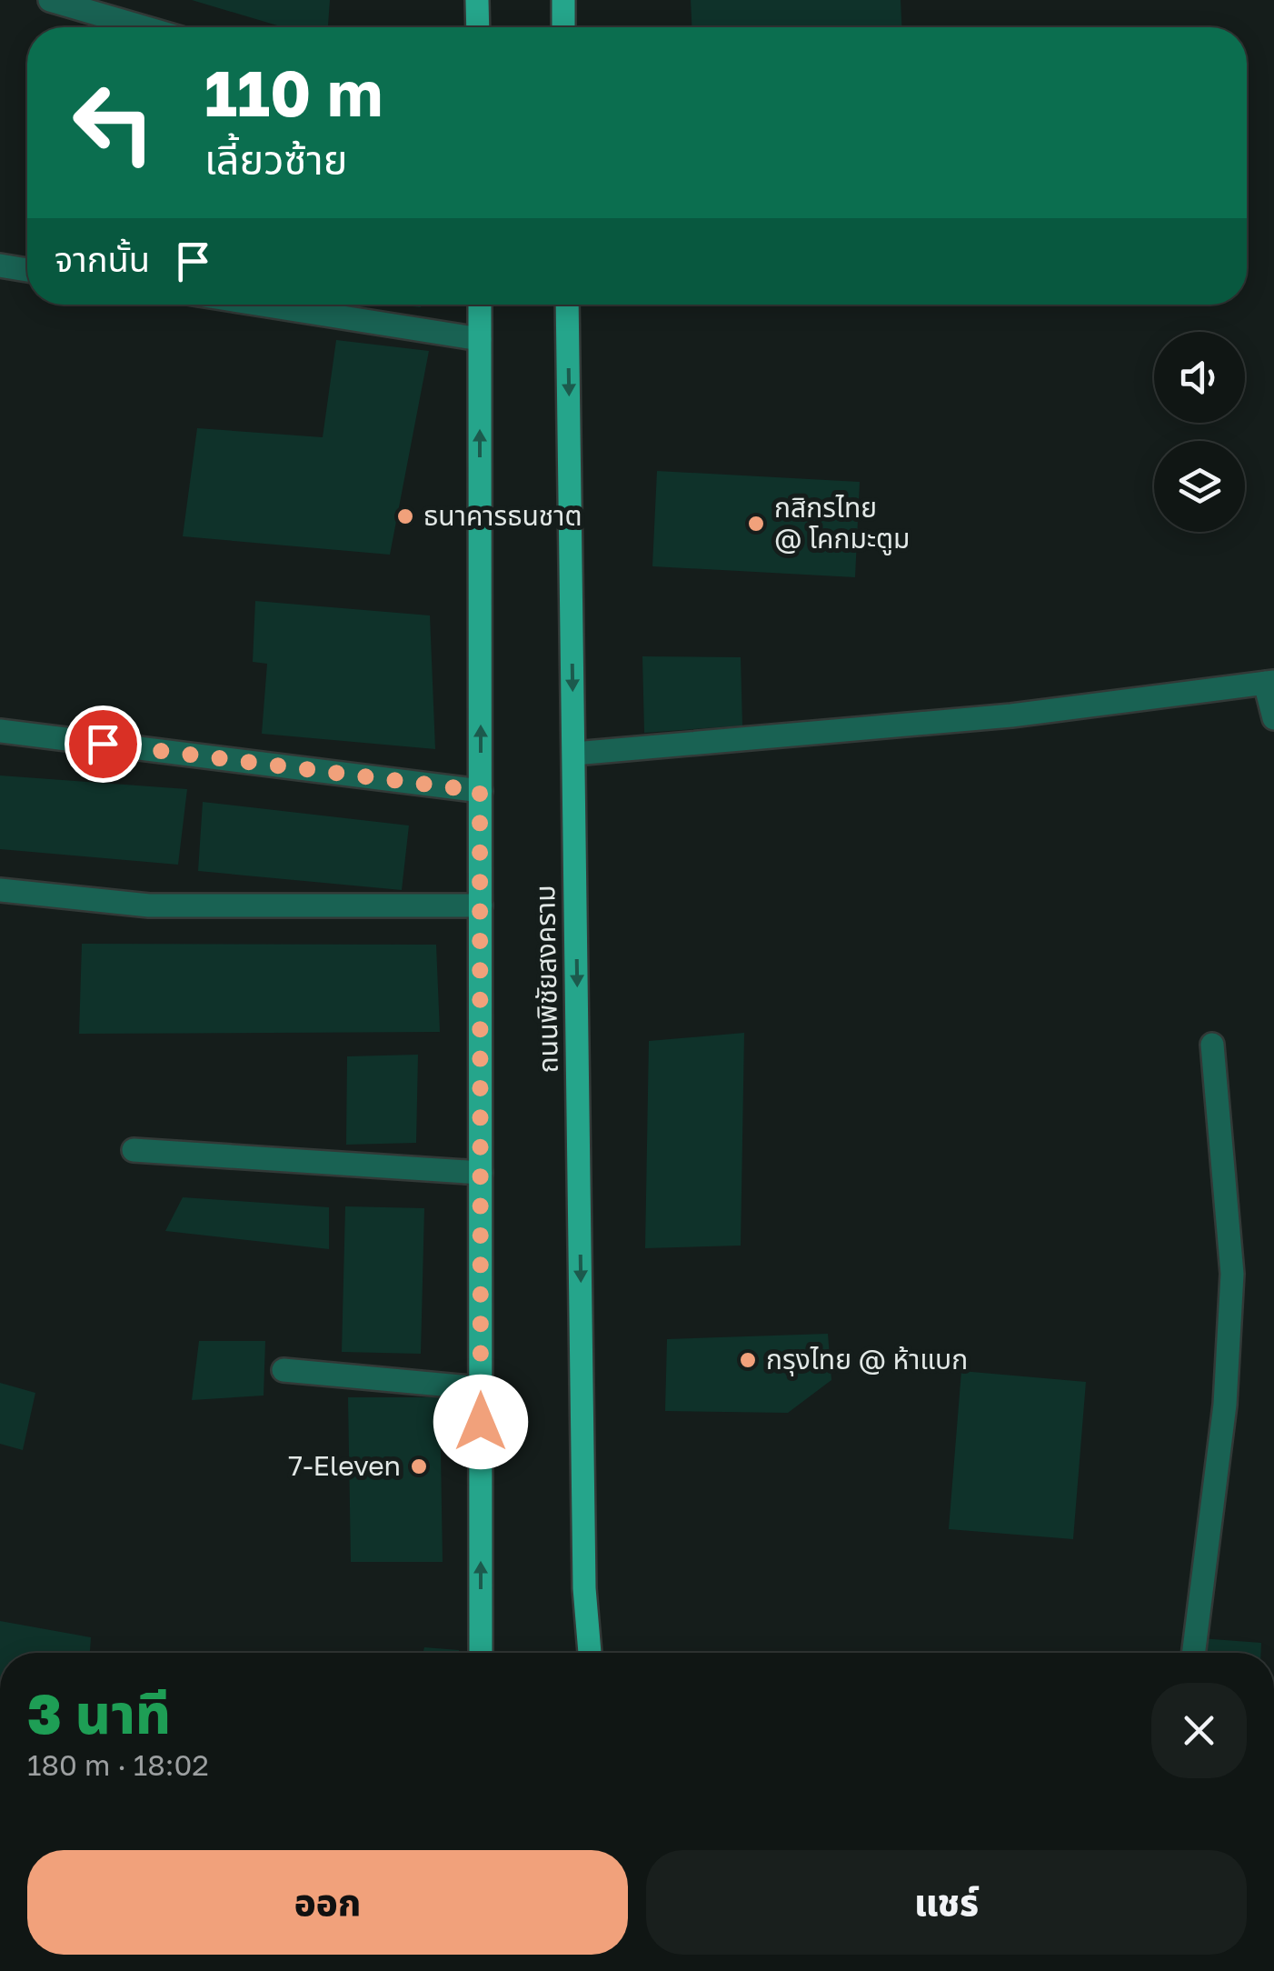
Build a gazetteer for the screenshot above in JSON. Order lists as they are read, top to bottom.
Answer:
{
  "streets": {
    "main road": ["ถนนพิชัยสงคราม"]
  },
  "places": [
    "ธนาคารธนชาต",
    "กสิกรไทย @ โคกมะตูม",
    "กรุงไทย @ ห้าแบก",
    "7-Eleven"
  ],
  "page": {
    "turn": ["110 m", "เลี้ยวซ้าย"],
    "then": "จากนั้น",
    "heading": ["3 นาที", "180 m · 18:02"],
    "buttons": ["ออก", "แชร์"]
  }
}
